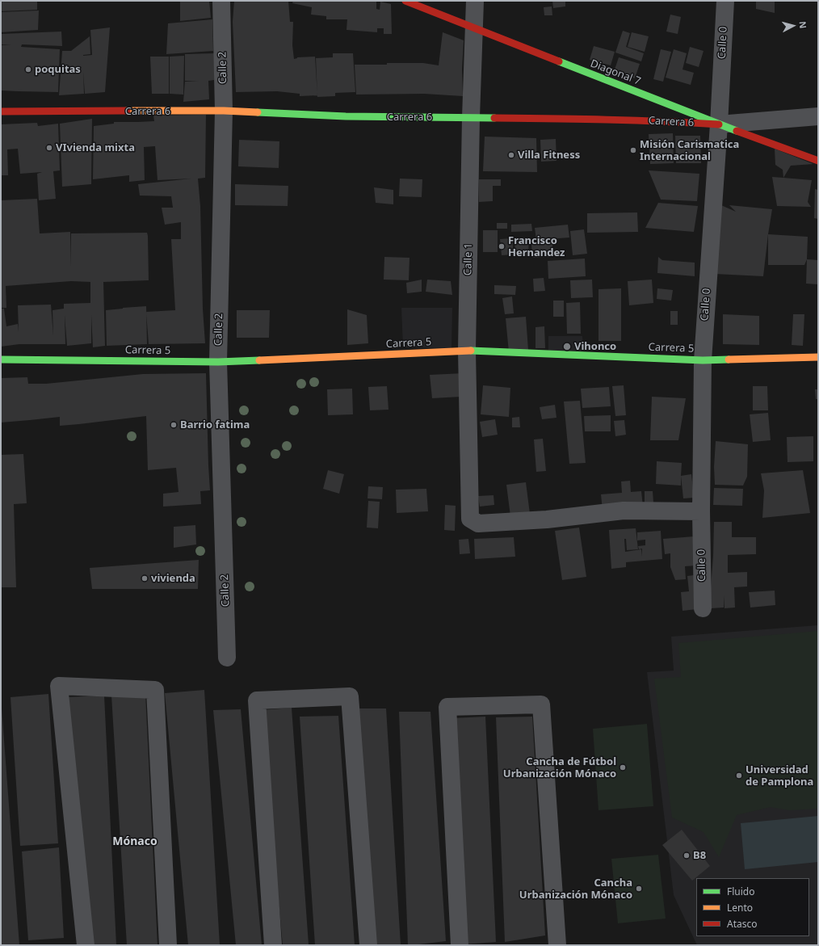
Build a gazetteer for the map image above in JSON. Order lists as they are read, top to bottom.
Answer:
{
  "streets": {
    "street": [
      "Calle 0",
      "Calle 2",
      "Diagonal 7",
      "Carrera 6",
      "Calle 1",
      "Carrera 5"
    ]
  },
  "crossings": [
    ["Calle 0", "Diagonal 7"],
    ["Calle 0", "Carrera 6"],
    ["Calle 0", "Calle 1"],
    ["Calle 0", "Carrera 5"],
    ["Calle 2", "Carrera 6"],
    ["Calle 2", "Carrera 5"],
    ["Diagonal 7", "Carrera 6"],
    ["Diagonal 7", "Calle 1"],
    ["Carrera 6", "Calle 1"],
    ["Calle 1", "Carrera 5"]
  ],
  "districts": ["Mónaco"],
  "places": [
    "poquitas",
    "VIvienda mixta",
    "Misión Carismatica Internacional",
    "Villa Fitness",
    "Francisco Hernandez",
    "Vihonco",
    "Barrio fatima",
    "vivienda",
    "Cancha de Fútbol Urbanización Mónaco",
    "Universidad de Pamplona",
    "B8",
    "Cancha Urbanización Mónaco"
  ],
  "legend": ["Fluido", "Lento", "Atasco"],
  "north": "right"
}
